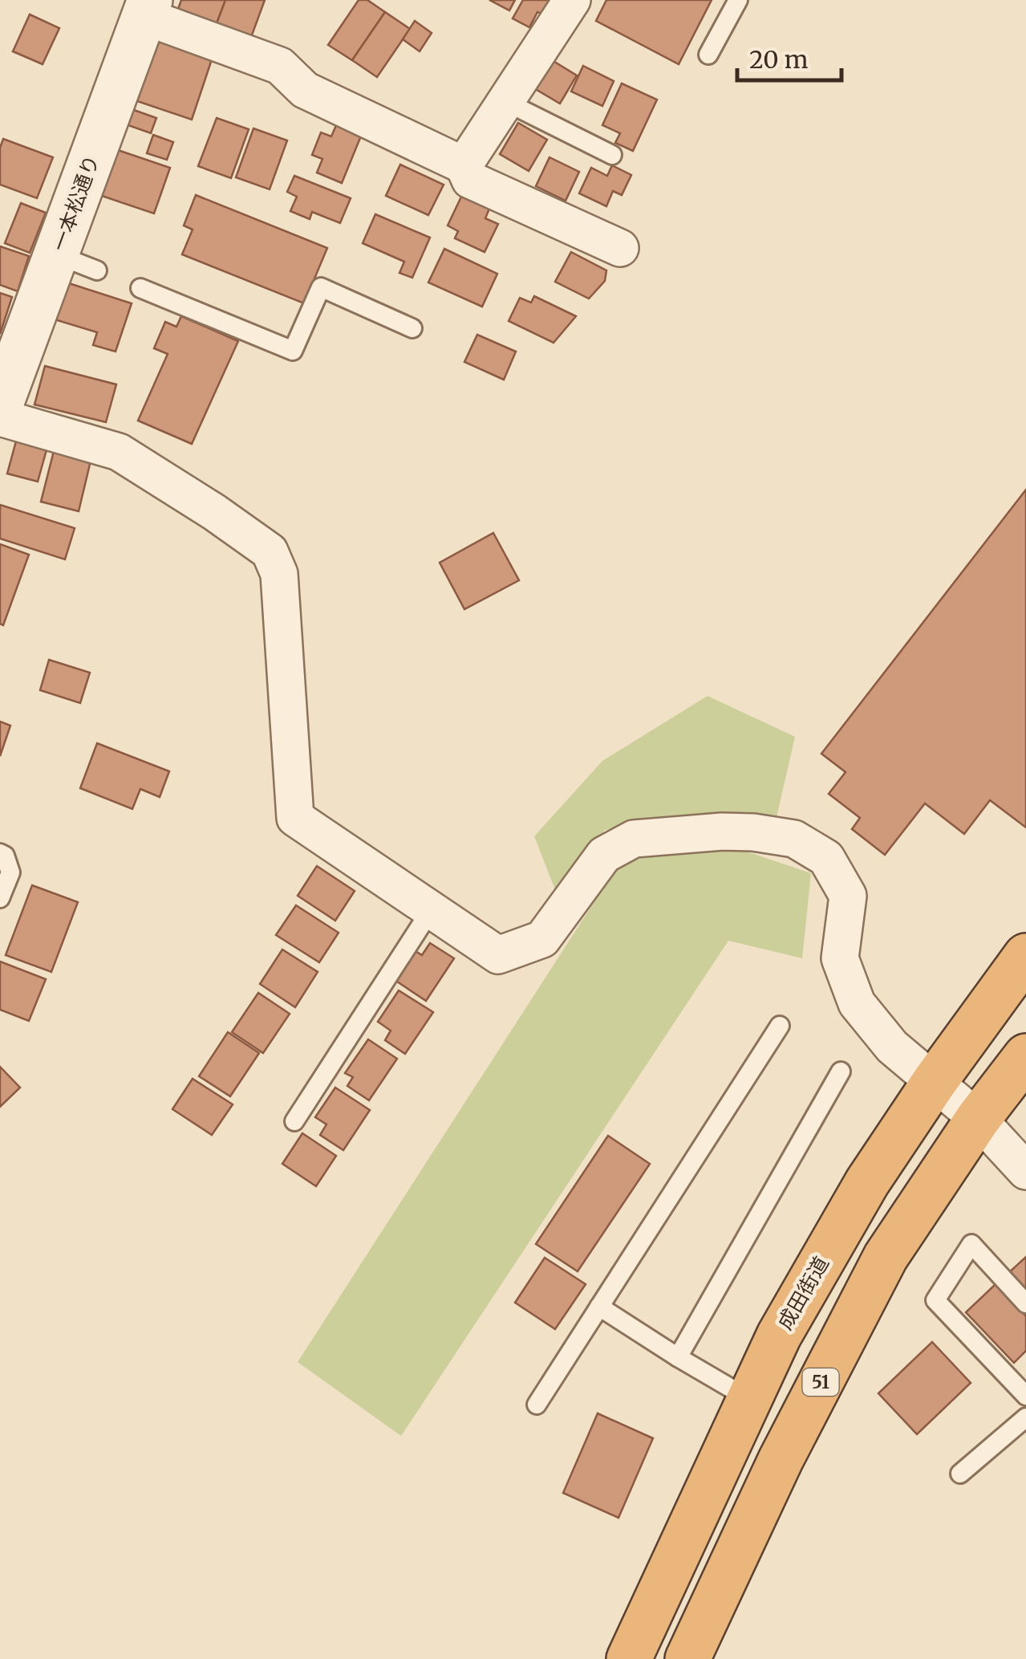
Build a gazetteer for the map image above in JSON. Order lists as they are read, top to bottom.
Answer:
{
  "streets": {
    "highway": ["成田街道", "51"],
    "street": ["一本松通り"]
  },
  "scale_bar": "20 m"
}
